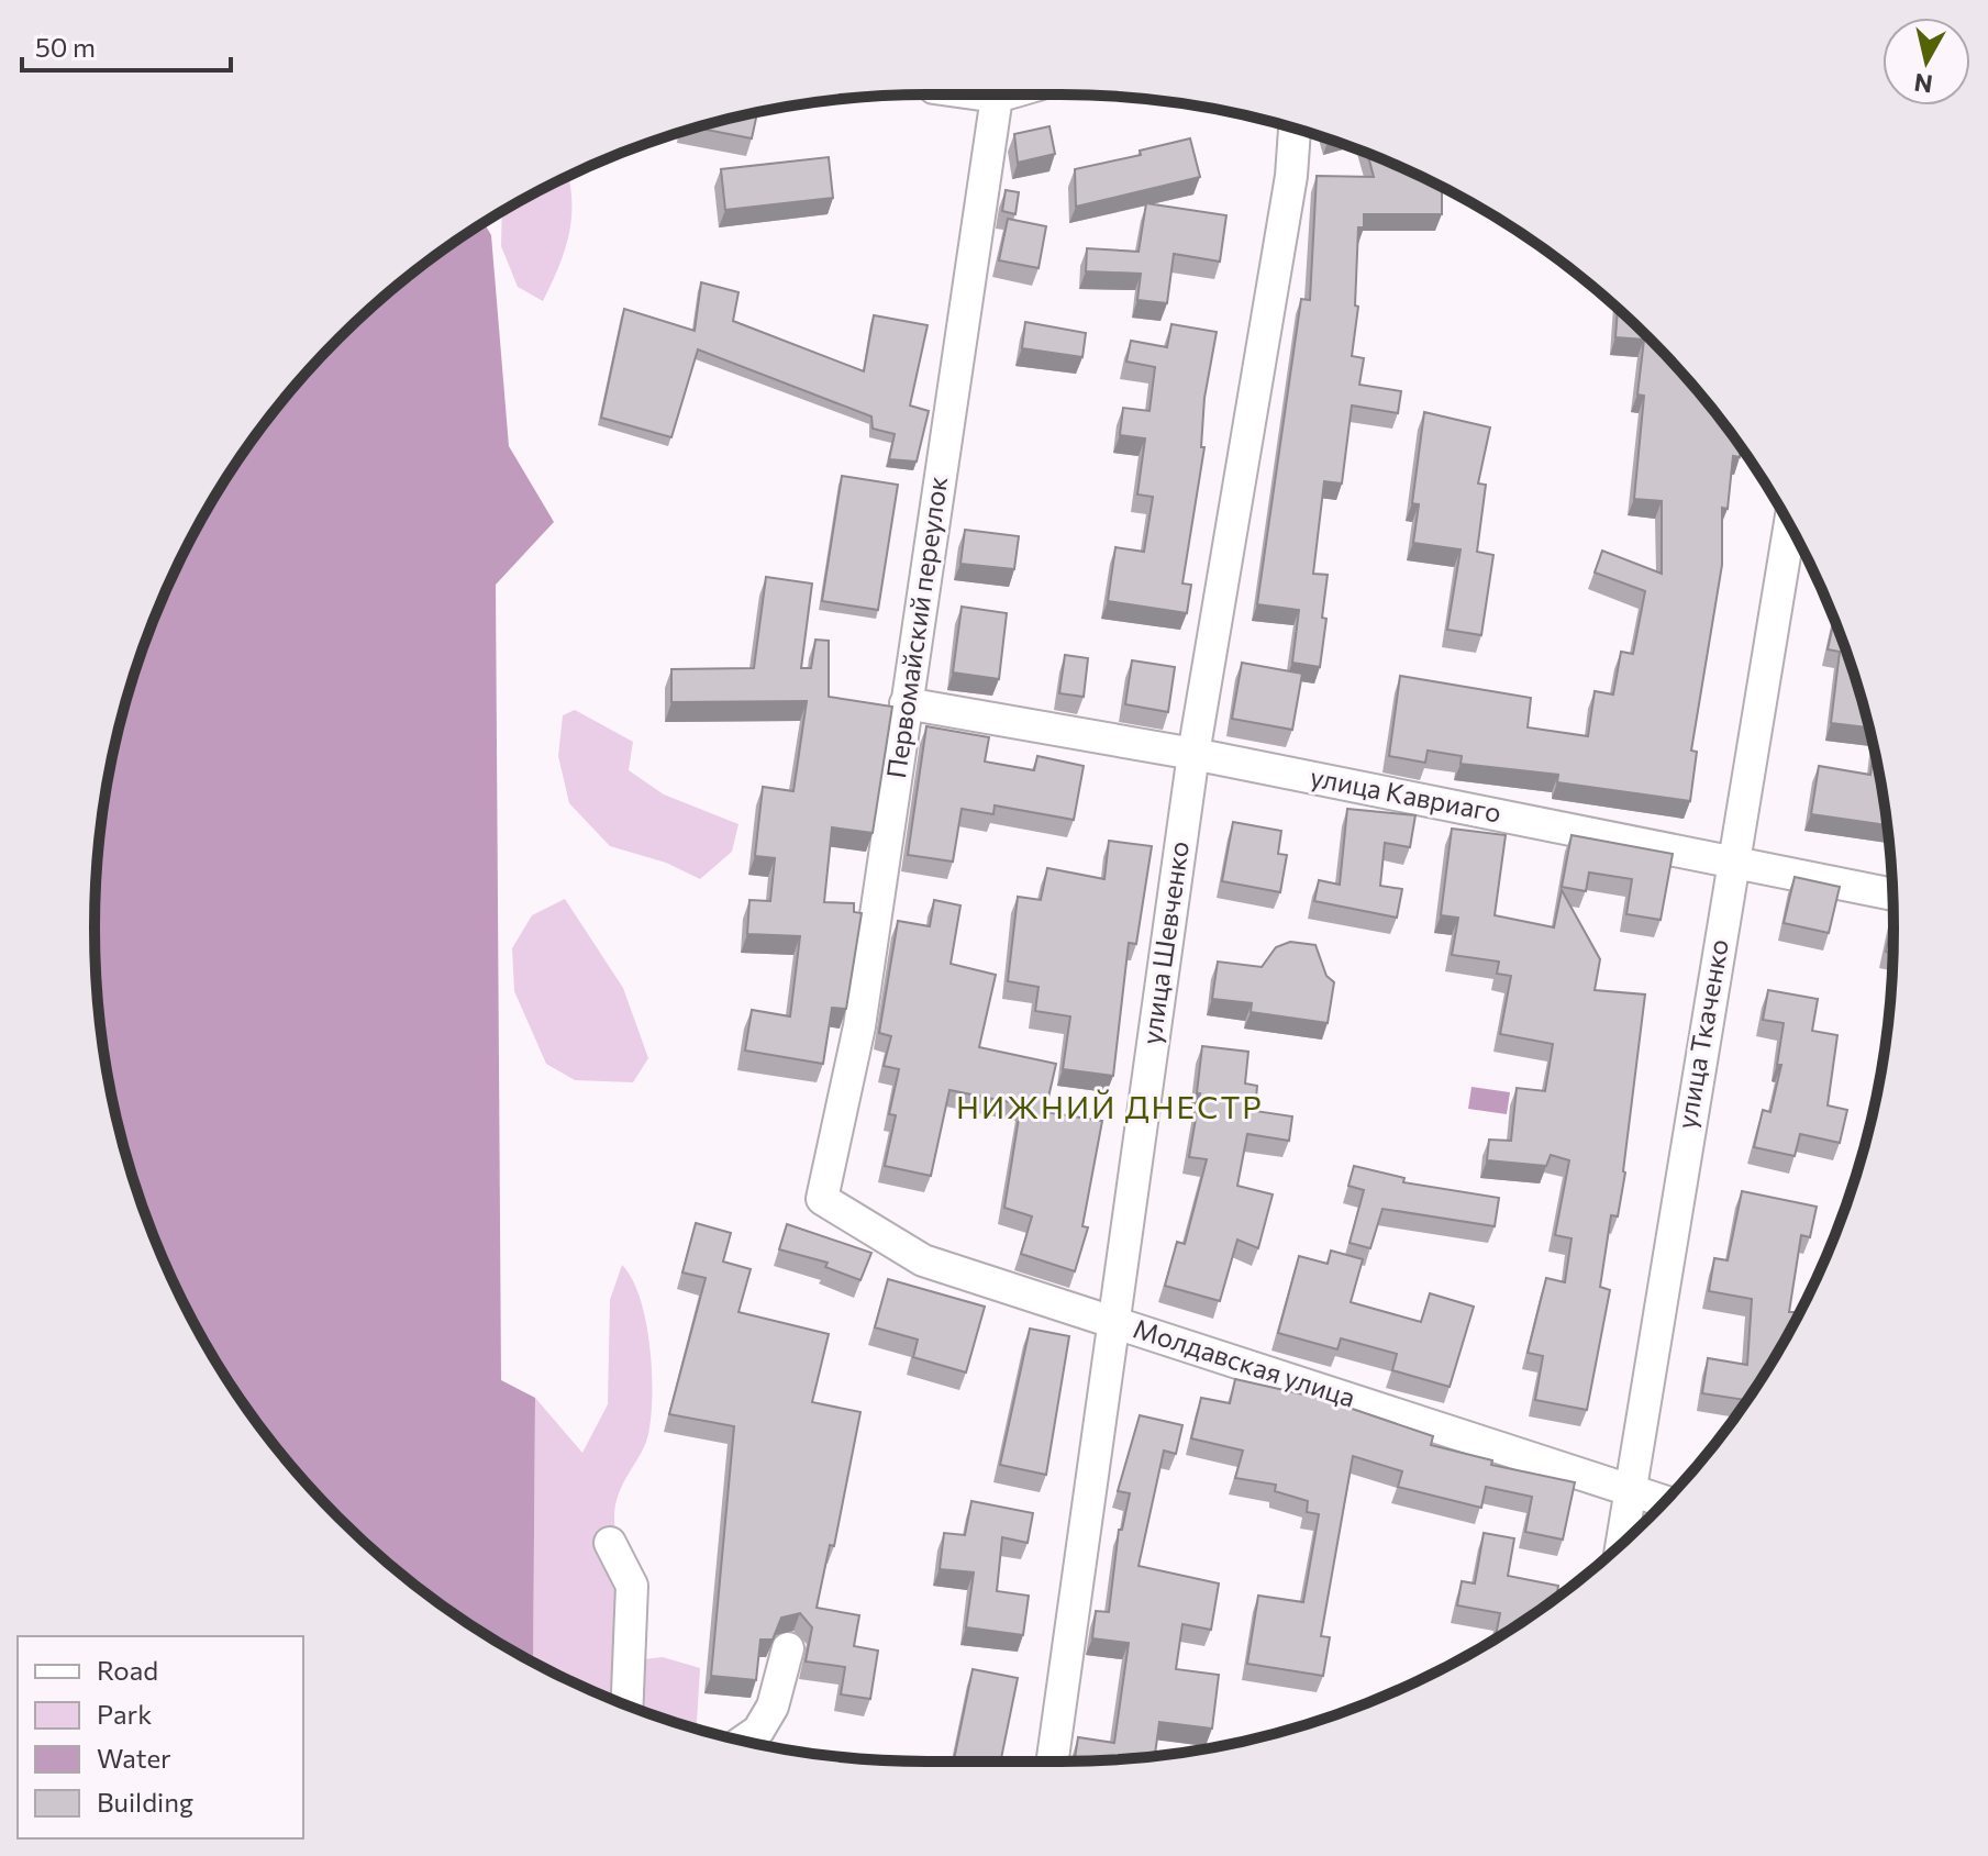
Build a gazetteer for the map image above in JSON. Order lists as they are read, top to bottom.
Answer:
{
  "streets": {
    "street": [
      "Первомайский переулок",
      "улица Кавриаго",
      "улица Шевченко",
      "улица Ткаченко",
      "Молдавская улица"
    ]
  },
  "crossings": [
    ["Первомайский переулок", "улица Кавриаго"],
    ["Первомайский переулок", "Молдавская улица"],
    ["улица Кавриаго", "улица Шевченко"],
    ["улица Кавриаго", "улица Ткаченко"],
    ["улица Шевченко", "Молдавская улица"],
    ["улица Ткаченко", "Молдавская улица"]
  ],
  "districts": ["НИЖНИЙ ДНЕСТР"],
  "legend": [
    "Road",
    "Park",
    "Water",
    "Building"
  ],
  "scale_bar": "50 m",
  "north": "bottom"
}
